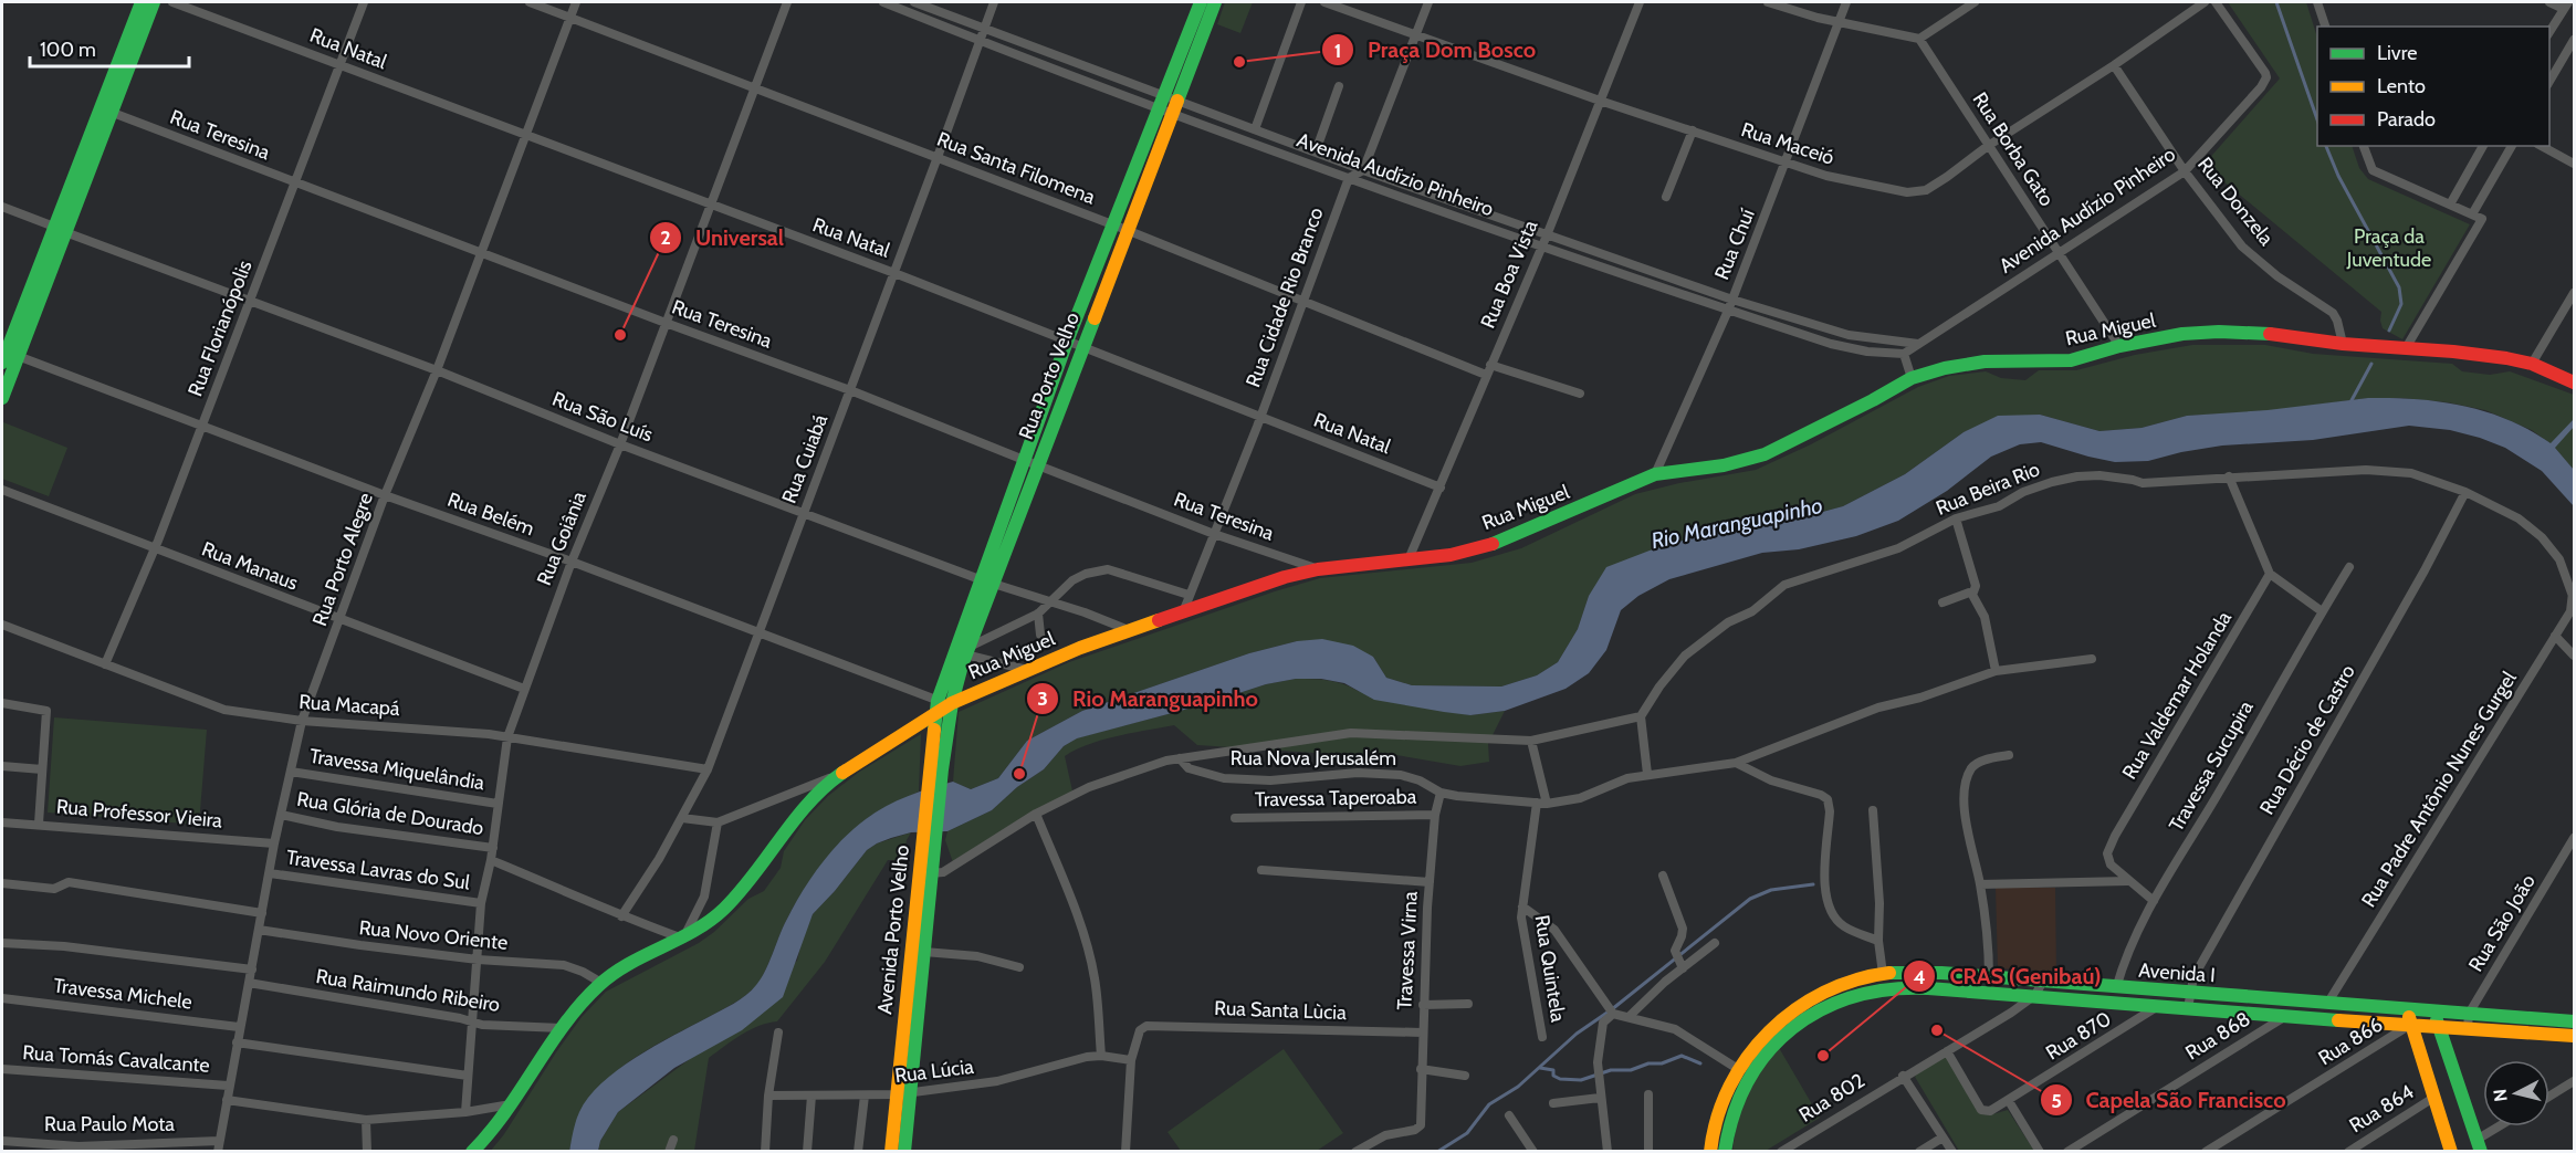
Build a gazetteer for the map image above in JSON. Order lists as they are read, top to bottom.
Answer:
{
  "streets": {
    "main road": [
      "Rua Miguel",
      "Rua Porto Velho",
      "Avenida Porto Velho",
      "Avenida I"
    ],
    "street": [
      "Rua Natal",
      "Rua Teresina",
      "Rua Maceió",
      "Rua Borba Gato",
      "Rua Santa Filomena",
      "Avenida Audízio Pinheiro",
      "Rua Donzela",
      "Rua Chuí",
      "Rua Boa Vista",
      "Rua Cidade Rio Branco",
      "Rua Florianópolis",
      "Rua São Luís",
      "Rua Cuiabá",
      "Rua Beira Rio",
      "Rua Belém",
      "Rua Goiânia",
      "Rua Porto Alegre",
      "Rua Manaus",
      "Rua Valdemar Holanda",
      "Rua Macapá",
      "Rua Décio de Castro",
      "Rua Nova Jerusalém",
      "Travessa Sucupira",
      "Travessa Miquelândia",
      "Rua Padre Antônio Nunes Gurgel",
      "Travessa Taperoaba",
      "Rua Professor Vieira",
      "Rua Glória de Dourado",
      "Travessa Lavras do Sul",
      "Rua São João",
      "Rua Novo Oriente",
      "Travessa Virna",
      "Rua Quintela",
      "Rua Raimundo Ribeiro",
      "Travessa Michele",
      "Rua Santa Lùcia",
      "Rua 870",
      "Rua 868",
      "Rua 866",
      "Rua Tomás Cavalcante",
      "Rua Lúcia",
      "Rua 802",
      "Rua 864",
      "Rua Paulo Mota"
    ]
  },
  "crossings": [
    ["Rua Natal", "Rua Boa Vista"],
    ["Rua Natal", "Rua Cidade Rio Branco"],
    ["Rua Natal", "Rua Florianópolis"],
    ["Rua Natal", "Rua Porto Velho"],
    ["Rua Natal", "Rua Cuiabá"],
    ["Rua Natal", "Rua Goiânia"],
    ["Rua Natal", "Rua Porto Alegre"],
    ["Rua Teresina", "Rua Cidade Rio Branco"],
    ["Rua Teresina", "Rua Florianópolis"],
    ["Rua Teresina", "Rua Miguel"],
    ["Rua Teresina", "Rua Porto Velho"],
    ["Rua Teresina", "Rua Cuiabá"],
    ["Rua Teresina", "Rua Goiânia"],
    ["Rua Teresina", "Rua Porto Alegre"],
    ["Rua Maceió", "Rua Borba Gato"],
    ["Rua Maceió", "Rua Donzela"],
    ["Rua Maceió", "Rua Chuí"],
    ["Rua Maceió", "Rua Boa Vista"],
    ["Rua Borba Gato", "Avenida Audízio Pinheiro"],
    ["Rua Borba Gato", "Rua Miguel"],
    ["Rua Santa Filomena", "Rua Boa Vista"],
    ["Rua Santa Filomena", "Rua Cidade Rio Branco"],
    ["Rua Santa Filomena", "Rua Porto Velho"],
    ["Rua Santa Filomena", "Rua Cuiabá"],
    ["Rua Santa Filomena", "Rua Goiânia"],
    ["Rua Santa Filomena", "Rua Porto Alegre"],
    ["Avenida Audízio Pinheiro", "Rua Donzela"],
    ["Avenida Audízio Pinheiro", "Rua Chuí"],
    ["Avenida Audízio Pinheiro", "Rua Boa Vista"],
    ["Avenida Audízio Pinheiro", "Rua Cidade Rio Branco"],
    ["Avenida Audízio Pinheiro", "Rua Porto Velho"],
    ["Avenida Audízio Pinheiro", "Rua Cuiabá"],
    ["Rua Donzela", "Rua Miguel"],
    ["Rua Chuí", "Rua Miguel"],
    ["Rua Boa Vista", "Rua Miguel"],
    ["Rua Cidade Rio Branco", "Rua Miguel"],
    ["Rua Florianópolis", "Rua São Luís"],
    ["Rua Florianópolis", "Rua Belém"],
    ["Rua Florianópolis", "Rua Manaus"],
    ["Rua Florianópolis", "Rua Macapá"],
    ["Rua Miguel", "Rua Porto Velho"],
    ["Rua Miguel", "Rua São Luís"],
    ["Rua Miguel", "Rua Cuiabá"],
    ["Rua Miguel", "Rua Belém"],
    ["Rua Porto Velho", "Rua São Luís"],
    ["Rua Porto Velho", "Rua Belém"],
    ["Rua Porto Velho", "Avenida Porto Velho"],
    ["Rua São Luís", "Rua Cuiabá"],
    ["Rua São Luís", "Rua Goiânia"],
    ["Rua São Luís", "Rua Porto Alegre"],
    ["Rua Cuiabá", "Rua Belém"],
    ["Rua Cuiabá", "Rua Macapá"],
    ["Rua Cuiabá", "Rua Glória de Dourado"],
    ["Rua Beira Rio", "Rua Décio de Castro"],
    ["Rua Beira Rio", "Rua Padre Antônio Nunes Gurgel"],
    ["Rua Belém", "Rua Goiânia"],
    ["Rua Belém", "Rua Porto Alegre"],
    ["Rua Goiânia", "Rua Manaus"],
    ["Rua Goiânia", "Rua Macapá"],
    ["Rua Goiânia", "Travessa Miquelândia"],
    ["Rua Goiânia", "Rua Glória de Dourado"],
    ["Rua Goiânia", "Travessa Lavras do Sul"],
    ["Rua Goiânia", "Rua Novo Oriente"],
    ["Rua Goiânia", "Rua Raimundo Ribeiro"],
    ["Rua Goiânia", "Rua Tomás Cavalcante"],
    ["Rua Porto Alegre", "Rua Manaus"],
    ["Rua Porto Alegre", "Rua Macapá"],
    ["Rua Porto Alegre", "Travessa Miquelândia"],
    ["Rua Porto Alegre", "Rua Professor Vieira"],
    ["Rua Porto Alegre", "Rua Glória de Dourado"],
    ["Rua Porto Alegre", "Travessa Lavras do Sul"],
    ["Rua Porto Alegre", "Rua Novo Oriente"],
    ["Rua Porto Alegre", "Rua Raimundo Ribeiro"],
    ["Rua Porto Alegre", "Travessa Michele"],
    ["Rua Porto Alegre", "Rua Tomás Cavalcante"],
    ["Rua Porto Alegre", "Rua Paulo Mota"],
    ["Rua Décio de Castro", "Avenida I"],
    ["Rua Nova Jerusalém", "Travessa Virna"],
    ["Rua Nova Jerusalém", "Rua Quintela"],
    ["Travessa Sucupira", "Avenida I"],
    ["Rua Padre Antônio Nunes Gurgel", "Avenida I"],
    ["Travessa Taperoaba", "Travessa Virna"],
    ["Rua São João", "Avenida I"],
    ["Avenida Porto Velho", "Rua Lúcia"],
    ["Travessa Virna", "Rua Santa Lùcia"],
    ["Avenida I", "Rua 870"],
    ["Avenida I", "Rua 868"],
    ["Avenida I", "Rua 866"],
    ["Avenida I", "Rua 802"],
    ["Rua 870", "Rua 802"]
  ],
  "water": ["Rio Maranguapinho"],
  "parks": ["Praça da Juventude"],
  "places": [
    "Praça Dom Bosco",
    "Universal",
    "Rio Maranguapinho",
    "Capela São Francisco",
    "CRAS (Genibaú)"
  ],
  "legend": ["Livre", "Lento", "Parado"],
  "scale_bar": "100 m",
  "north": "left"
}
